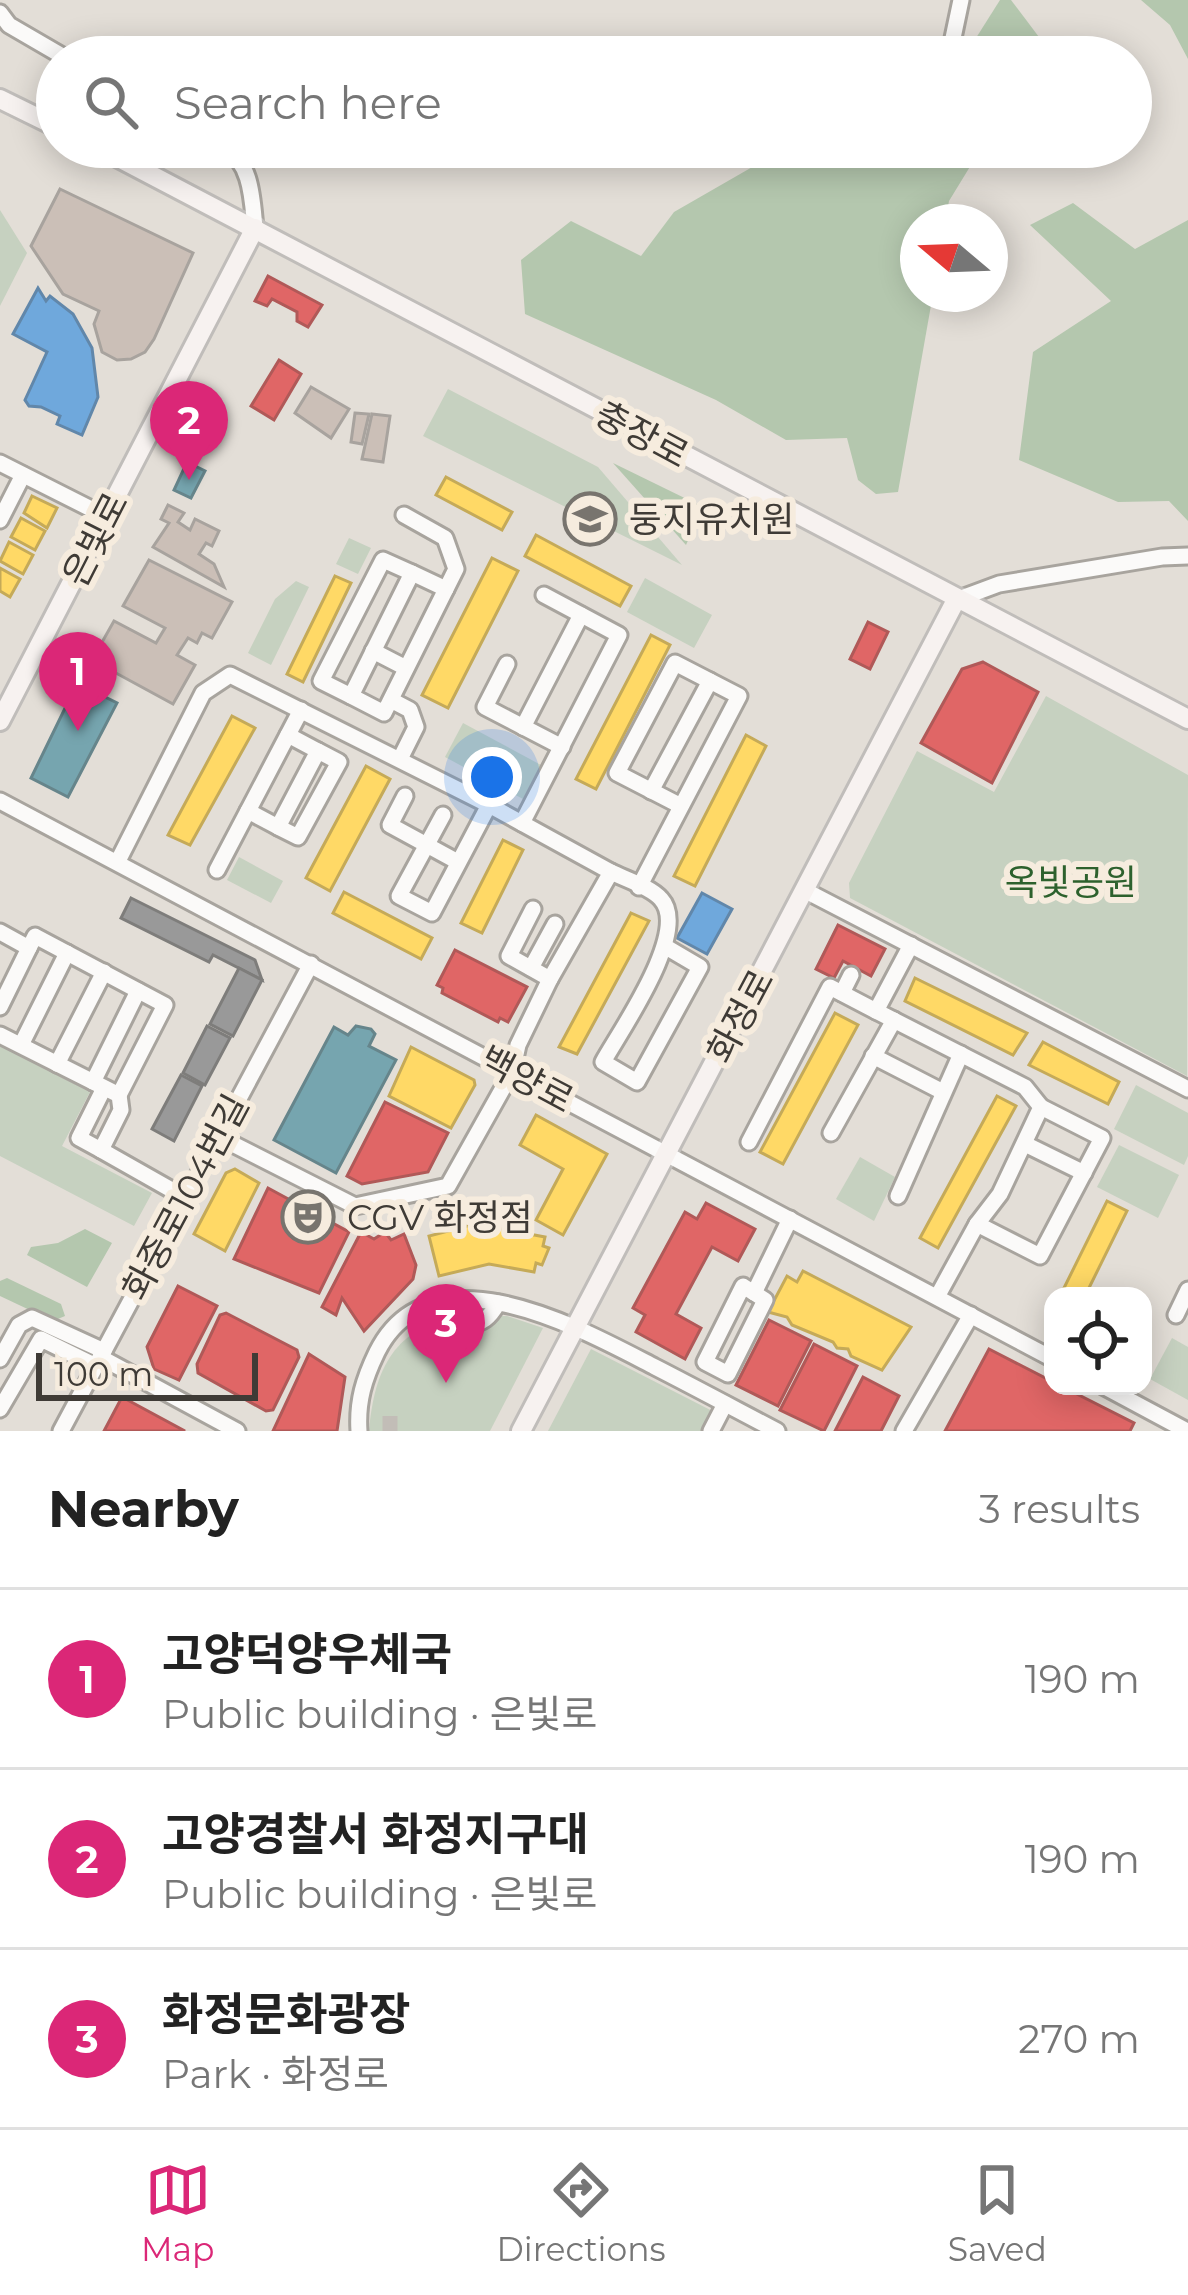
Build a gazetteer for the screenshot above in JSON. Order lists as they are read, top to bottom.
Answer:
{
  "streets": {
    "main road": ["충장로", "은빛로", "화정로"],
    "street": ["백양로", "화중로104번길"]
  },
  "crossings": [
    ["충장로", "은빛로"],
    ["충장로", "화정로"],
    ["화정로", "백양로"],
    ["백양로", "화중로104번길"]
  ],
  "parks": ["옥빛공원"],
  "places": {
    "school or university": ["둥지유치원"],
    "theatre": ["CGV 화정점"]
  },
  "scale_bar": "100 m",
  "north": "left",
  "page": {
    "search": "Search here",
    "pins": ["2", "1", "3"],
    "scale": "100 m",
    "heading": ["Nearby", "3 results"],
    "list": [
      {
        "mark": "1",
        "name": "고양덕양우체국",
        "note": "Public building · 은빛로",
        "value": "190 m"
      },
      {
        "mark": "2",
        "name": "고양경찰서 화정지구대",
        "note": "Public building · 은빛로",
        "value": "190 m"
      },
      {
        "mark": "3",
        "name": "화정문화광장",
        "note": "Park · 화정로",
        "value": "270 m"
      }
    ],
    "nav": ["Map", "Directions", "Saved"]
  }
}
